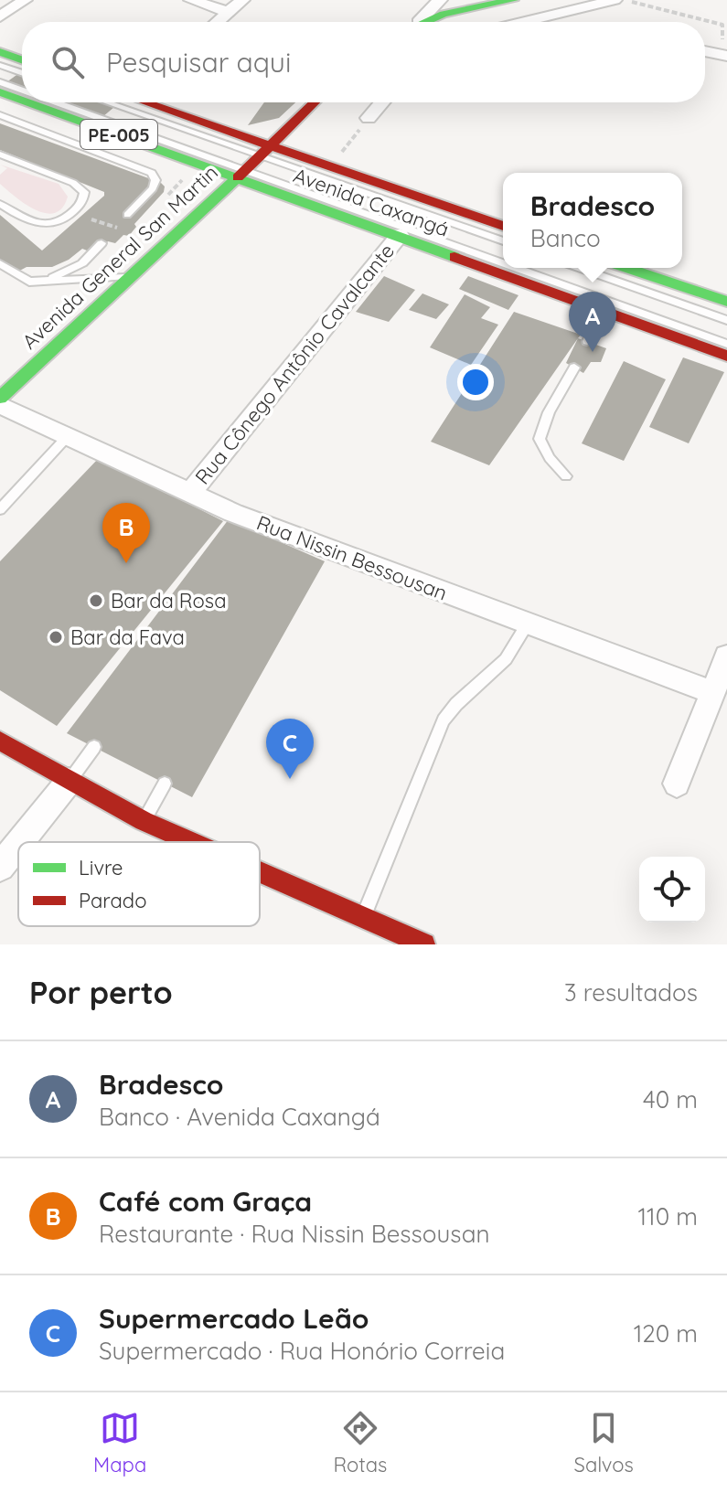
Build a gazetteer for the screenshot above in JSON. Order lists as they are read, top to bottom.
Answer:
{
  "streets": {
    "main road": ["PE-005", "Avenida Caxangá", "Avenida General San Martin"],
    "street": ["Rua Cônego Antônio Cavalcante", "Rua Nissin Bessousan"]
  },
  "crossings": [
    ["Avenida Caxangá", "Avenida General San Martin"],
    ["Avenida Caxangá", "Rua Cônego Antônio Cavalcante"],
    ["Rua Cônego Antônio Cavalcante", "Rua Nissin Bessousan"]
  ],
  "places": ["Bar da Rosa", "Bar da Fava"],
  "legend": ["Livre", "Parado"],
  "page": {
    "search": "Pesquisar aqui",
    "popup": ["Bradesco", "Banco"],
    "pins": ["A", "B", "C"],
    "heading": ["Por perto", "3 resultados"],
    "list": [
      {
        "mark": "A",
        "name": "Bradesco",
        "note": "Banco · Avenida Caxangá",
        "value": "40 m"
      },
      {
        "mark": "B",
        "name": "Café com Graça",
        "note": "Restaurante · Rua Nissin Bessousan",
        "value": "110 m"
      },
      {
        "mark": "C",
        "name": "Supermercado Leão",
        "note": "Supermercado · Rua Honório Correia",
        "value": "120 m"
      }
    ],
    "nav": ["Mapa", "Rotas", "Salvos"]
  }
}
